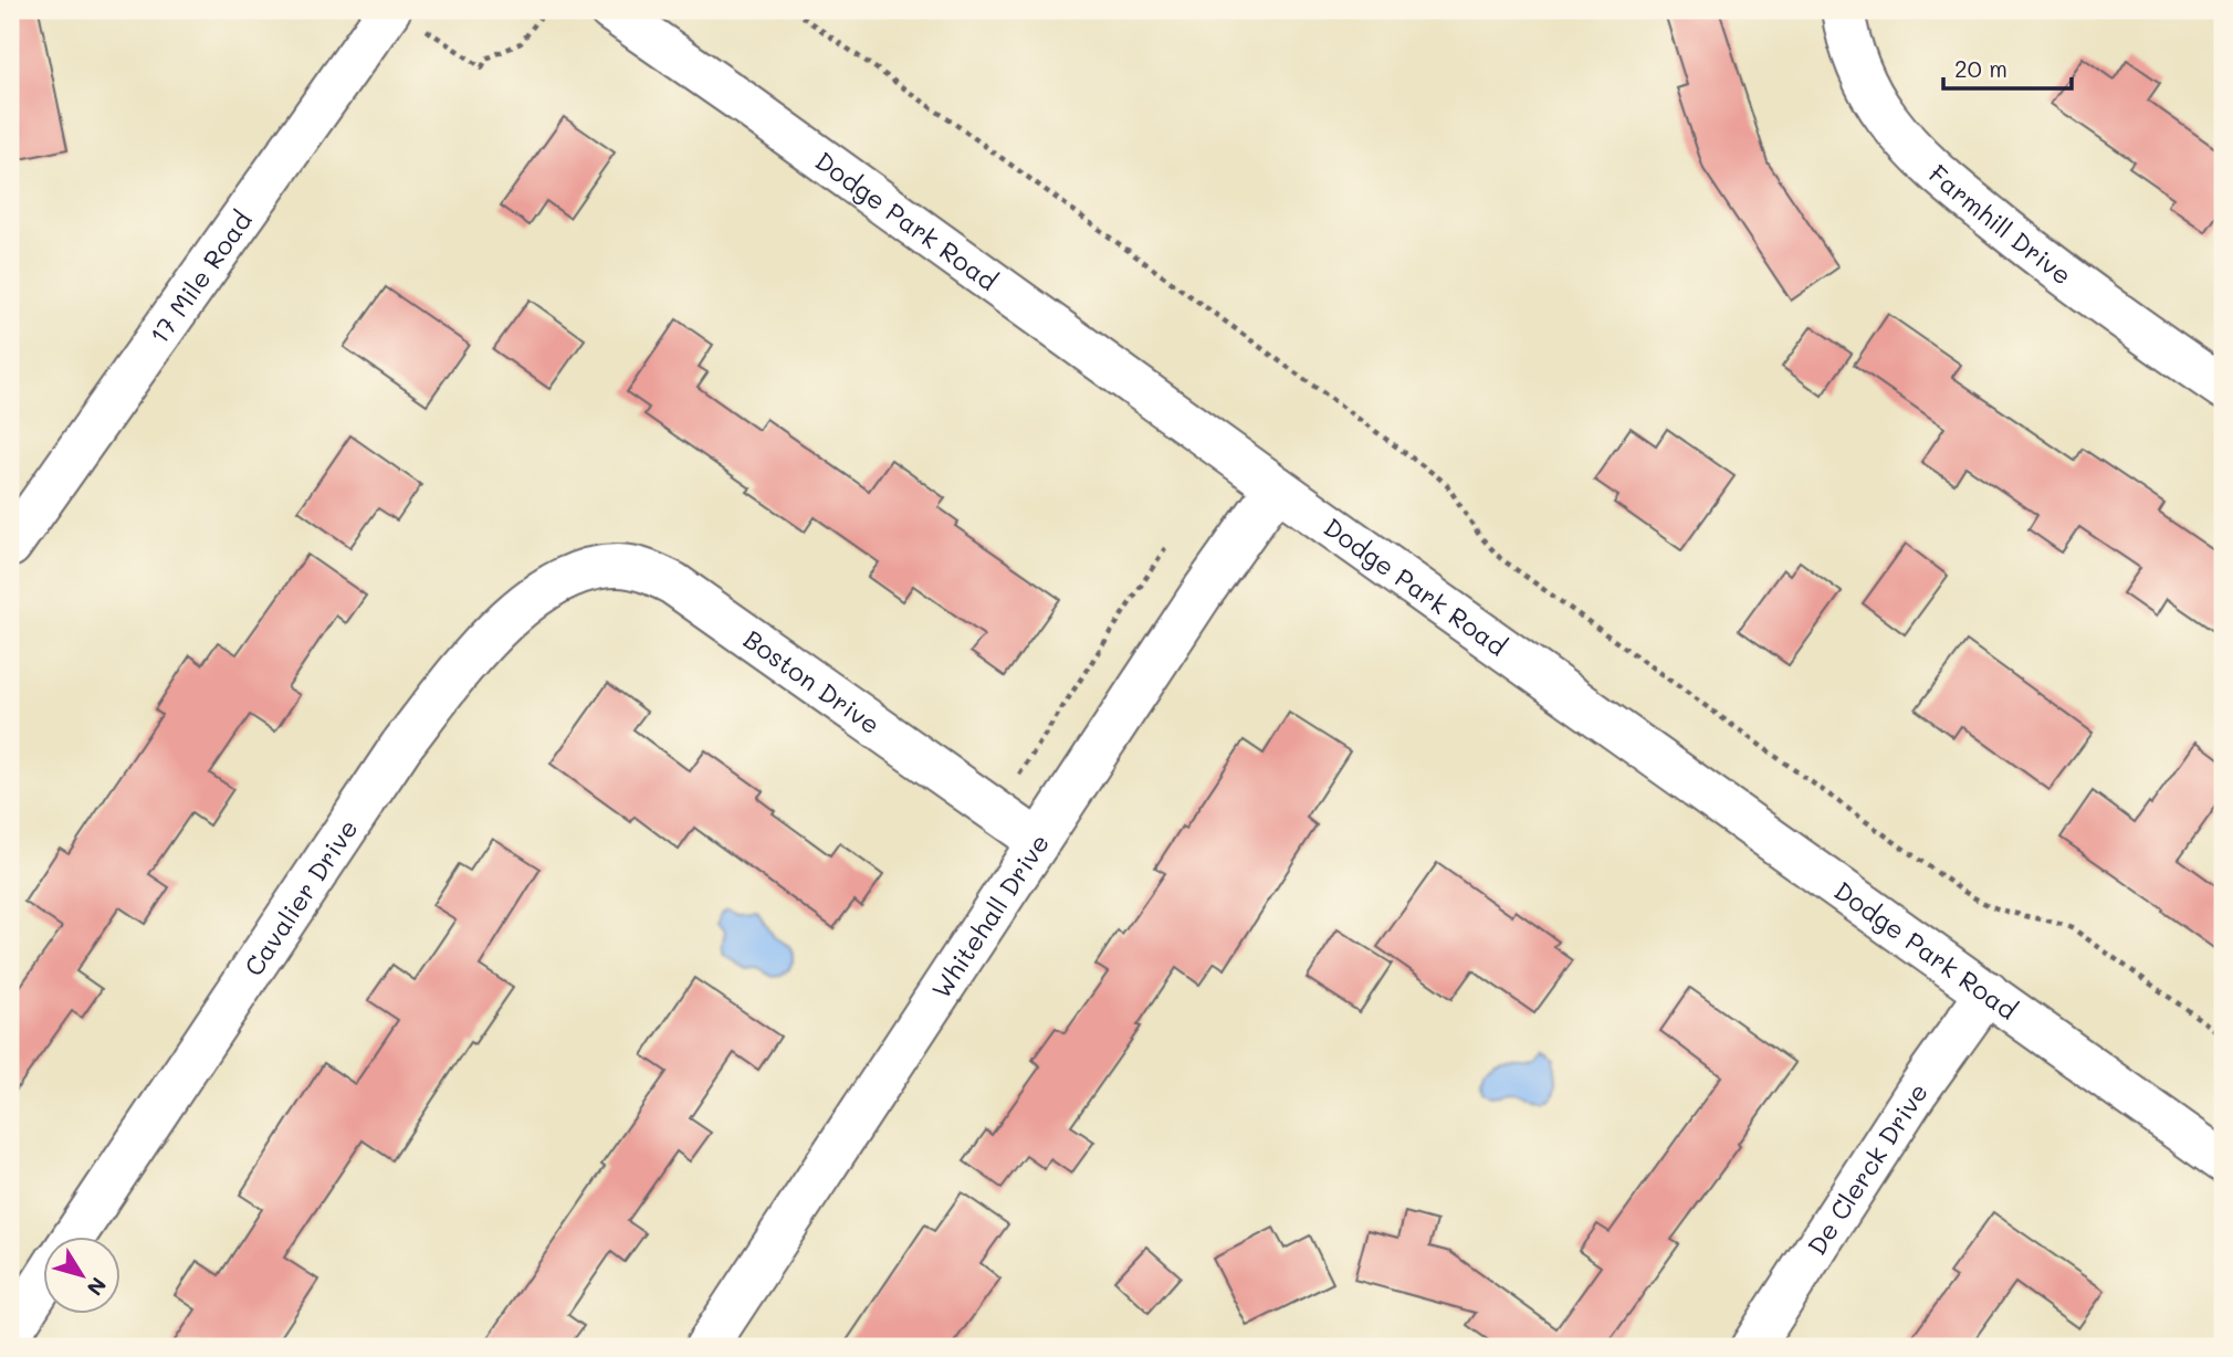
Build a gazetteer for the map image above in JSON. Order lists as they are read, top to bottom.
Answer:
{
  "streets": {
    "street": [
      "Dodge Park Road",
      "Farmhill Drive",
      "17 Mile Road",
      "Boston Drive",
      "Cavalier Drive",
      "Whitehall Drive",
      "De Clerck Drive"
    ]
  },
  "crossings": [
    ["Dodge Park Road", "Whitehall Drive"],
    ["Dodge Park Road", "De Clerck Drive"],
    ["Boston Drive", "Cavalier Drive"],
    ["Boston Drive", "Whitehall Drive"]
  ],
  "scale_bar": "20 m",
  "north": "bottom right"
}
